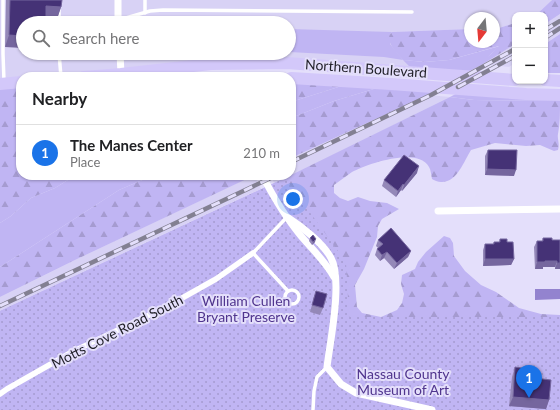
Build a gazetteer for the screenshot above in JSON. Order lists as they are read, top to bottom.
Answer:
{
  "streets": {
    "main road": ["Northern Boulevard"],
    "street": ["Motts Cove Road South"]
  },
  "parks": ["William Cullen Bryant Preserve", "Nassau County Museum of Art"],
  "north": "bottom",
  "page": {
    "map_buttons": ["+", "−"],
    "search": "Search here",
    "heading": "Nearby",
    "list": [
      {
        "mark": "1",
        "name": "The Manes Center",
        "note": "Place",
        "value": "210 m"
      }
    ],
    "pins": "1"
  }
}
